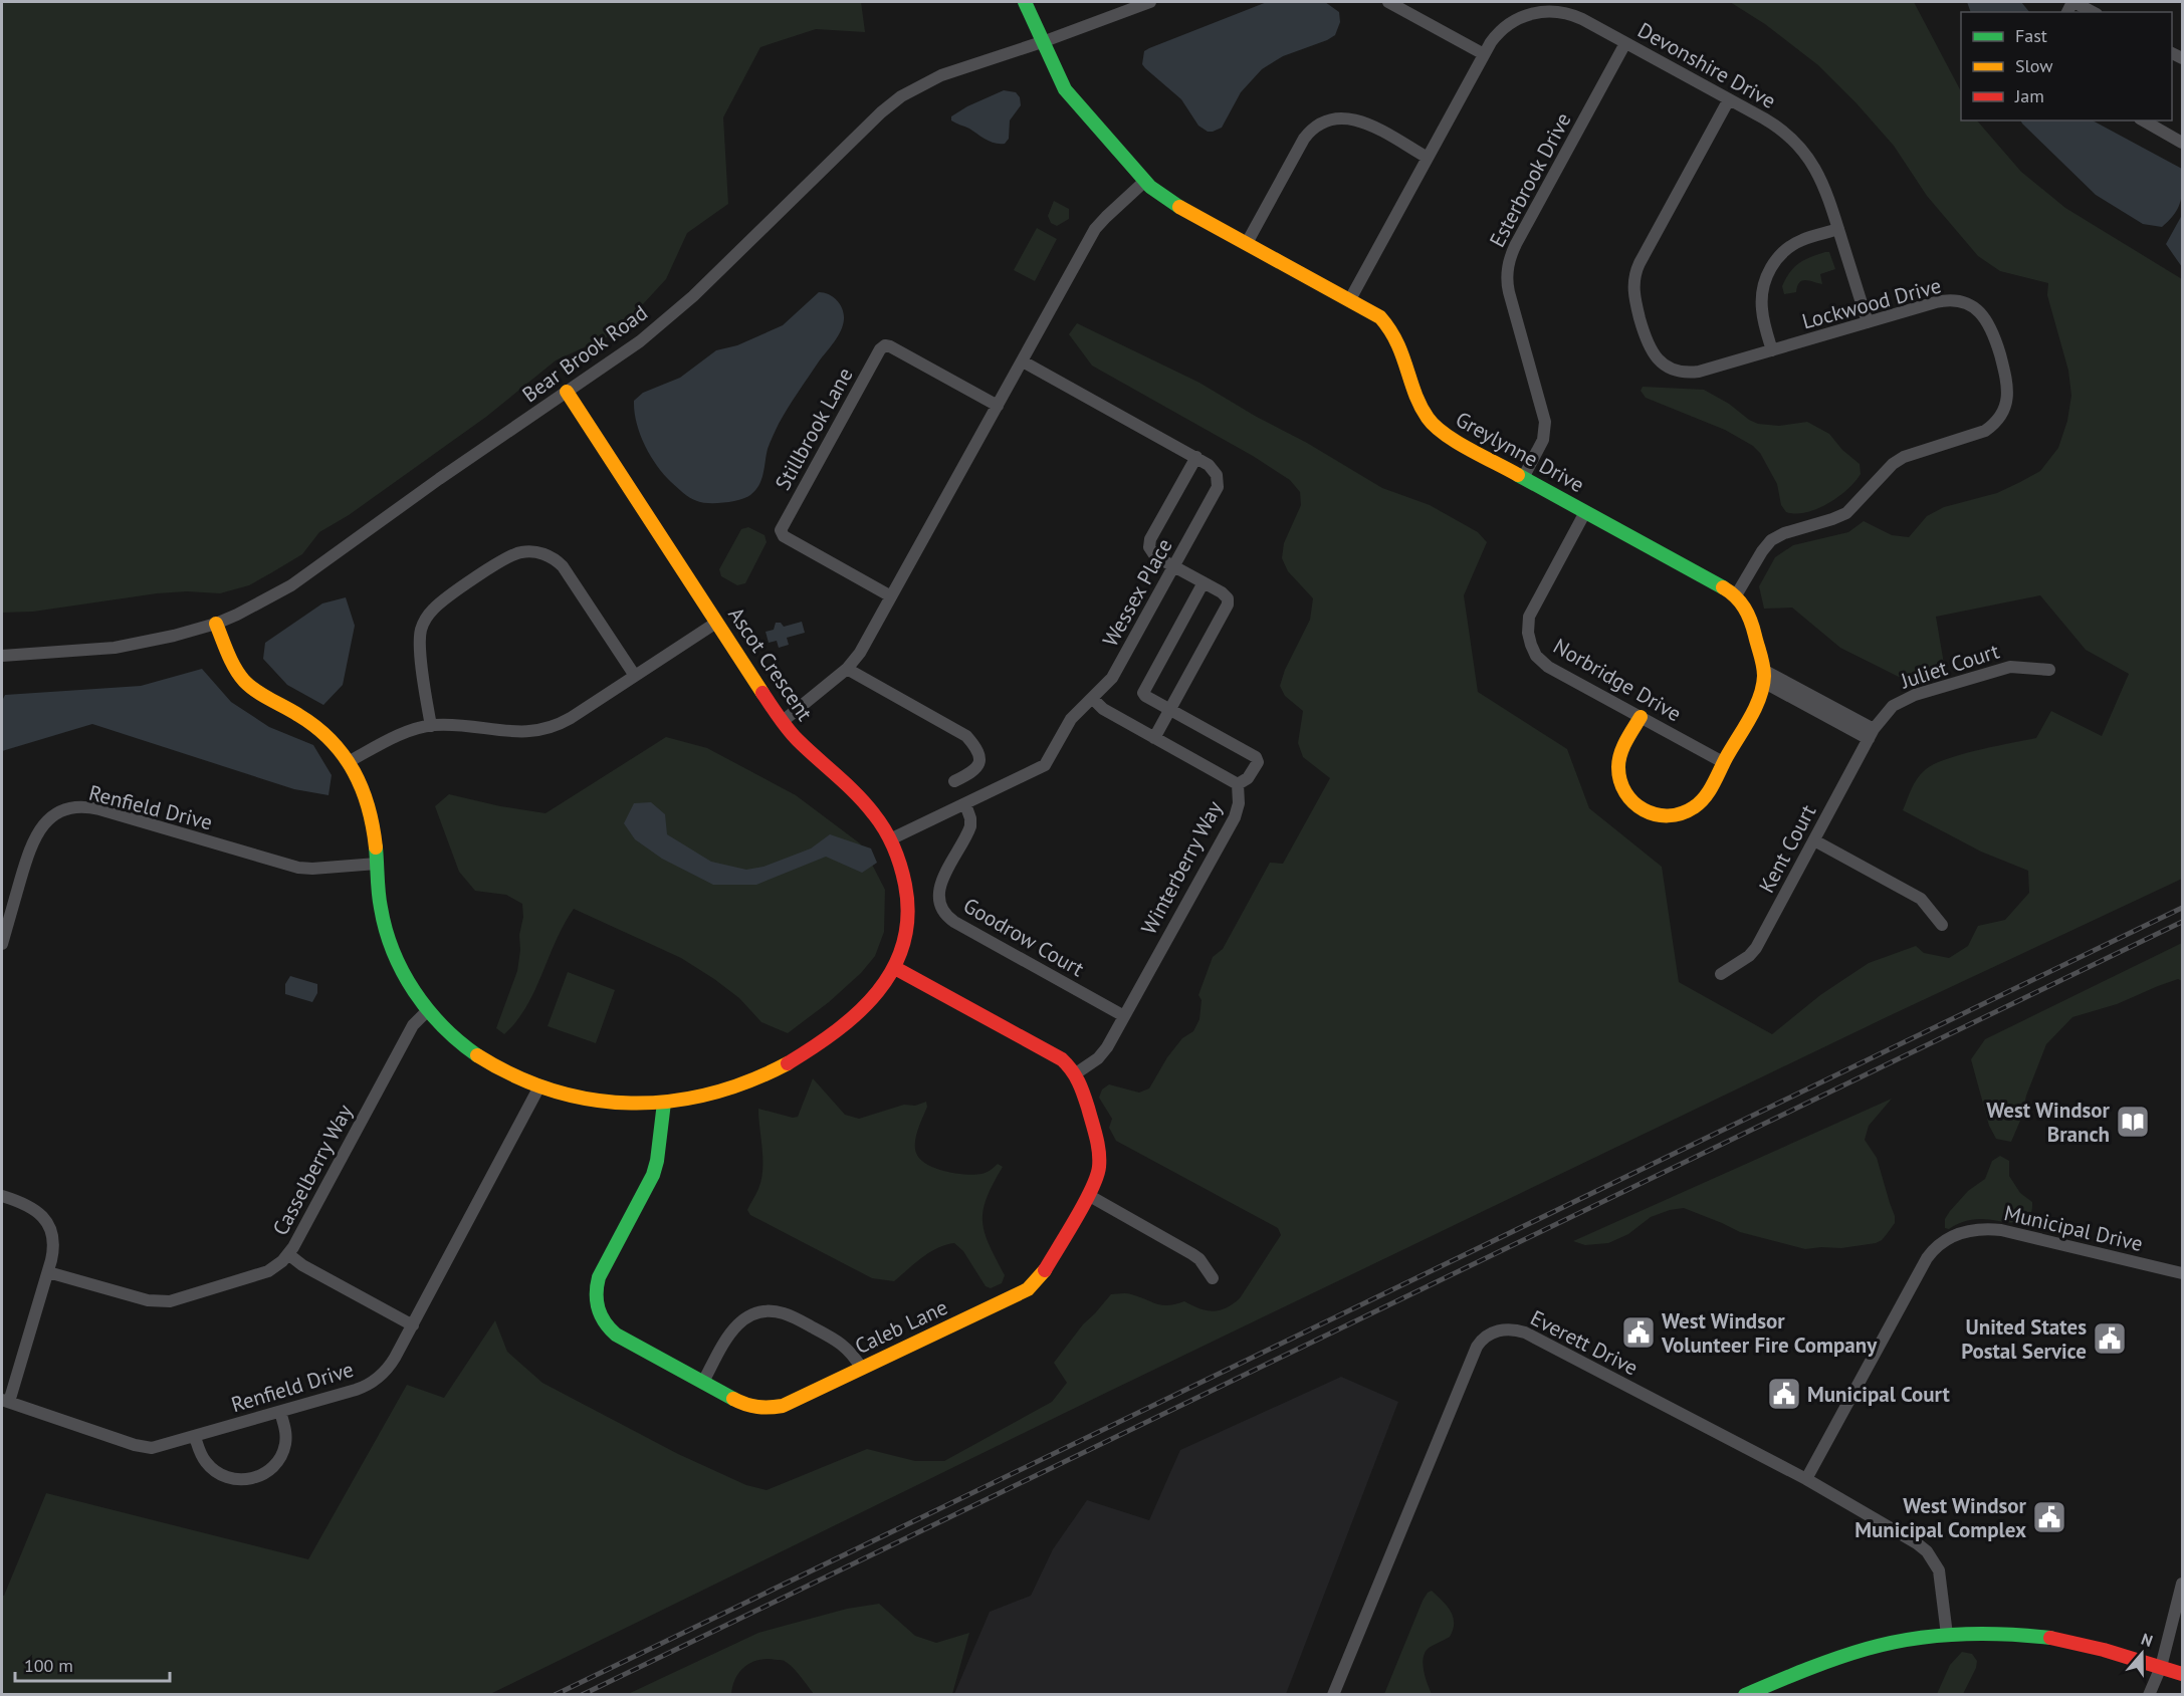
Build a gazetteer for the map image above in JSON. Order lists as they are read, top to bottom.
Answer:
{
  "streets": {
    "street": [
      "Devonshire Drive",
      "Esterbrook Drive",
      "Lockwood Drive",
      "Bear Brook Road",
      "Stillbrook Lane",
      "Greylynne Drive",
      "Wessex Place",
      "Ascot Crescent",
      "Juliet Court",
      "Norbridge Drive",
      "Renfield Drive",
      "Kent Court",
      "Winterberry Way",
      "Goodrow Court",
      "Casselberry Way",
      "Municipal Drive",
      "Caleb Lane",
      "Everett Drive"
    ]
  },
  "crossings": [
    ["Devonshire Drive", "Esterbrook Drive"],
    ["Devonshire Drive", "Lockwood Drive"],
    ["Devonshire Drive", "Greylynne Drive"],
    ["Esterbrook Drive", "Greylynne Drive"],
    ["Lockwood Drive", "Greylynne Drive"],
    ["Bear Brook Road", "Greylynne Drive"],
    ["Bear Brook Road", "Ascot Crescent"],
    ["Greylynne Drive", "Norbridge Drive"],
    ["Wessex Place", "Ascot Crescent"],
    ["Wessex Place", "Winterberry Way"],
    ["Wessex Place", "Goodrow Court"],
    ["Ascot Crescent", "Renfield Drive"],
    ["Ascot Crescent", "Casselberry Way"],
    ["Ascot Crescent", "Caleb Lane"],
    ["Juliet Court", "Kent Court"],
    ["Winterberry Way", "Goodrow Court"],
    ["Winterberry Way", "Caleb Lane"],
    ["Municipal Drive", "Everett Drive"]
  ],
  "places": {
    "library": ["West Windsor Branch"],
    "public building": [
      "West Windsor Volunteer Fire Company",
      "United States Postal Service",
      "Municipal Court",
      "West Windsor Municipal Complex"
    ]
  },
  "legend": ["Fast", "Slow", "Jam"],
  "scale_bar": "100 m",
  "north": "top"
}
